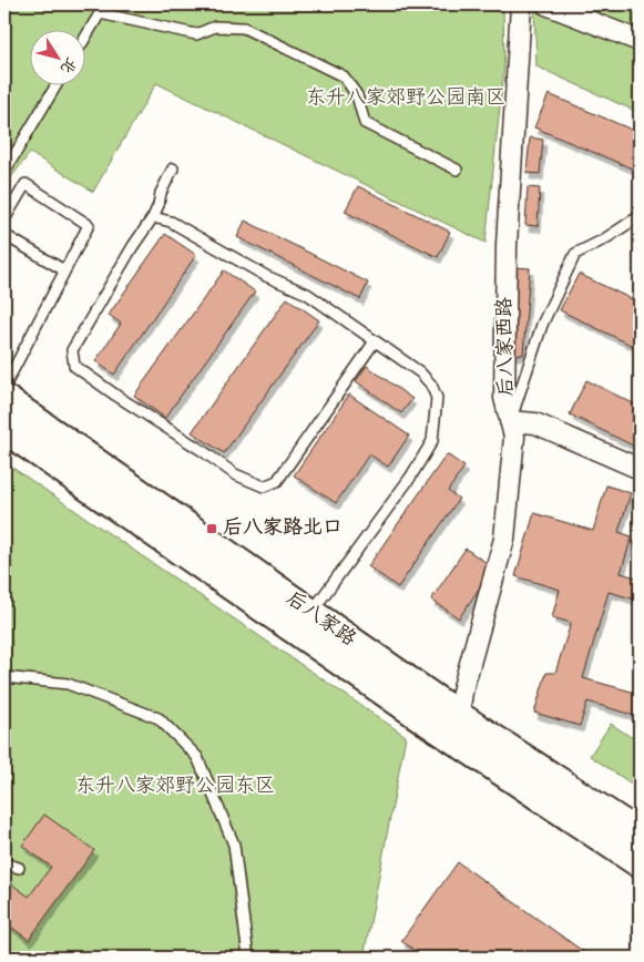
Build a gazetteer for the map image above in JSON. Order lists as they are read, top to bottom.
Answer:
{
  "streets": {
    "main road": ["后八家路"],
    "street": ["后八家西路"]
  },
  "crossings": [
    ["后八家西路", "后八家路"]
  ],
  "parks": ["东升八家郊野公园南区", "东升八家郊野公园东区"],
  "places": {
    "transit": ["后八家路北口"]
  },
  "north": "bottom right"
}
